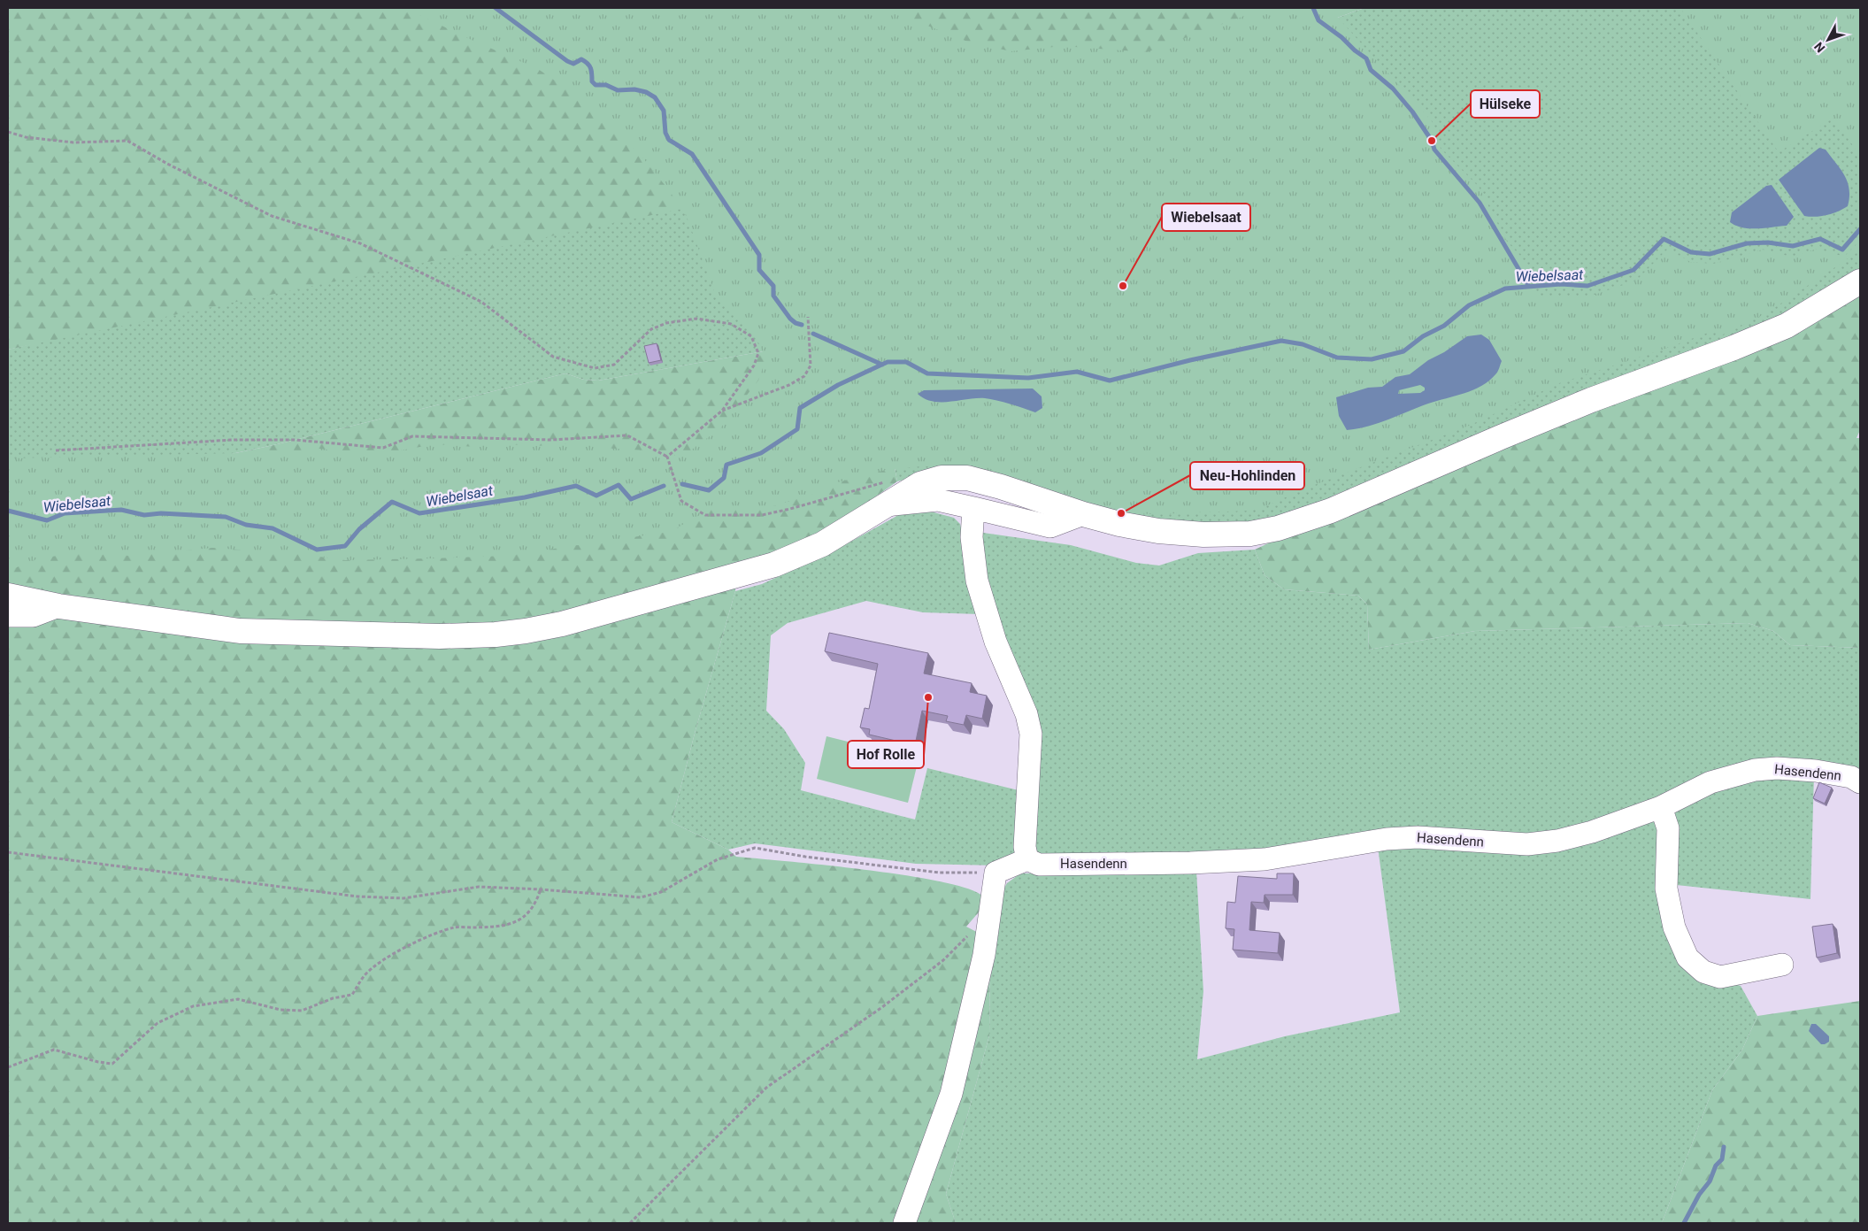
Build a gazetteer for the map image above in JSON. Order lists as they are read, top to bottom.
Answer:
{
  "streets": {
    "street": ["Hasendenn"]
  },
  "water": ["Wiebelsaat"],
  "places": [
    "Hülseke",
    "Wiebelsaat",
    "Neu-Hohlinden",
    "Hof Rolle"
  ],
  "north": "bottom left"
}
